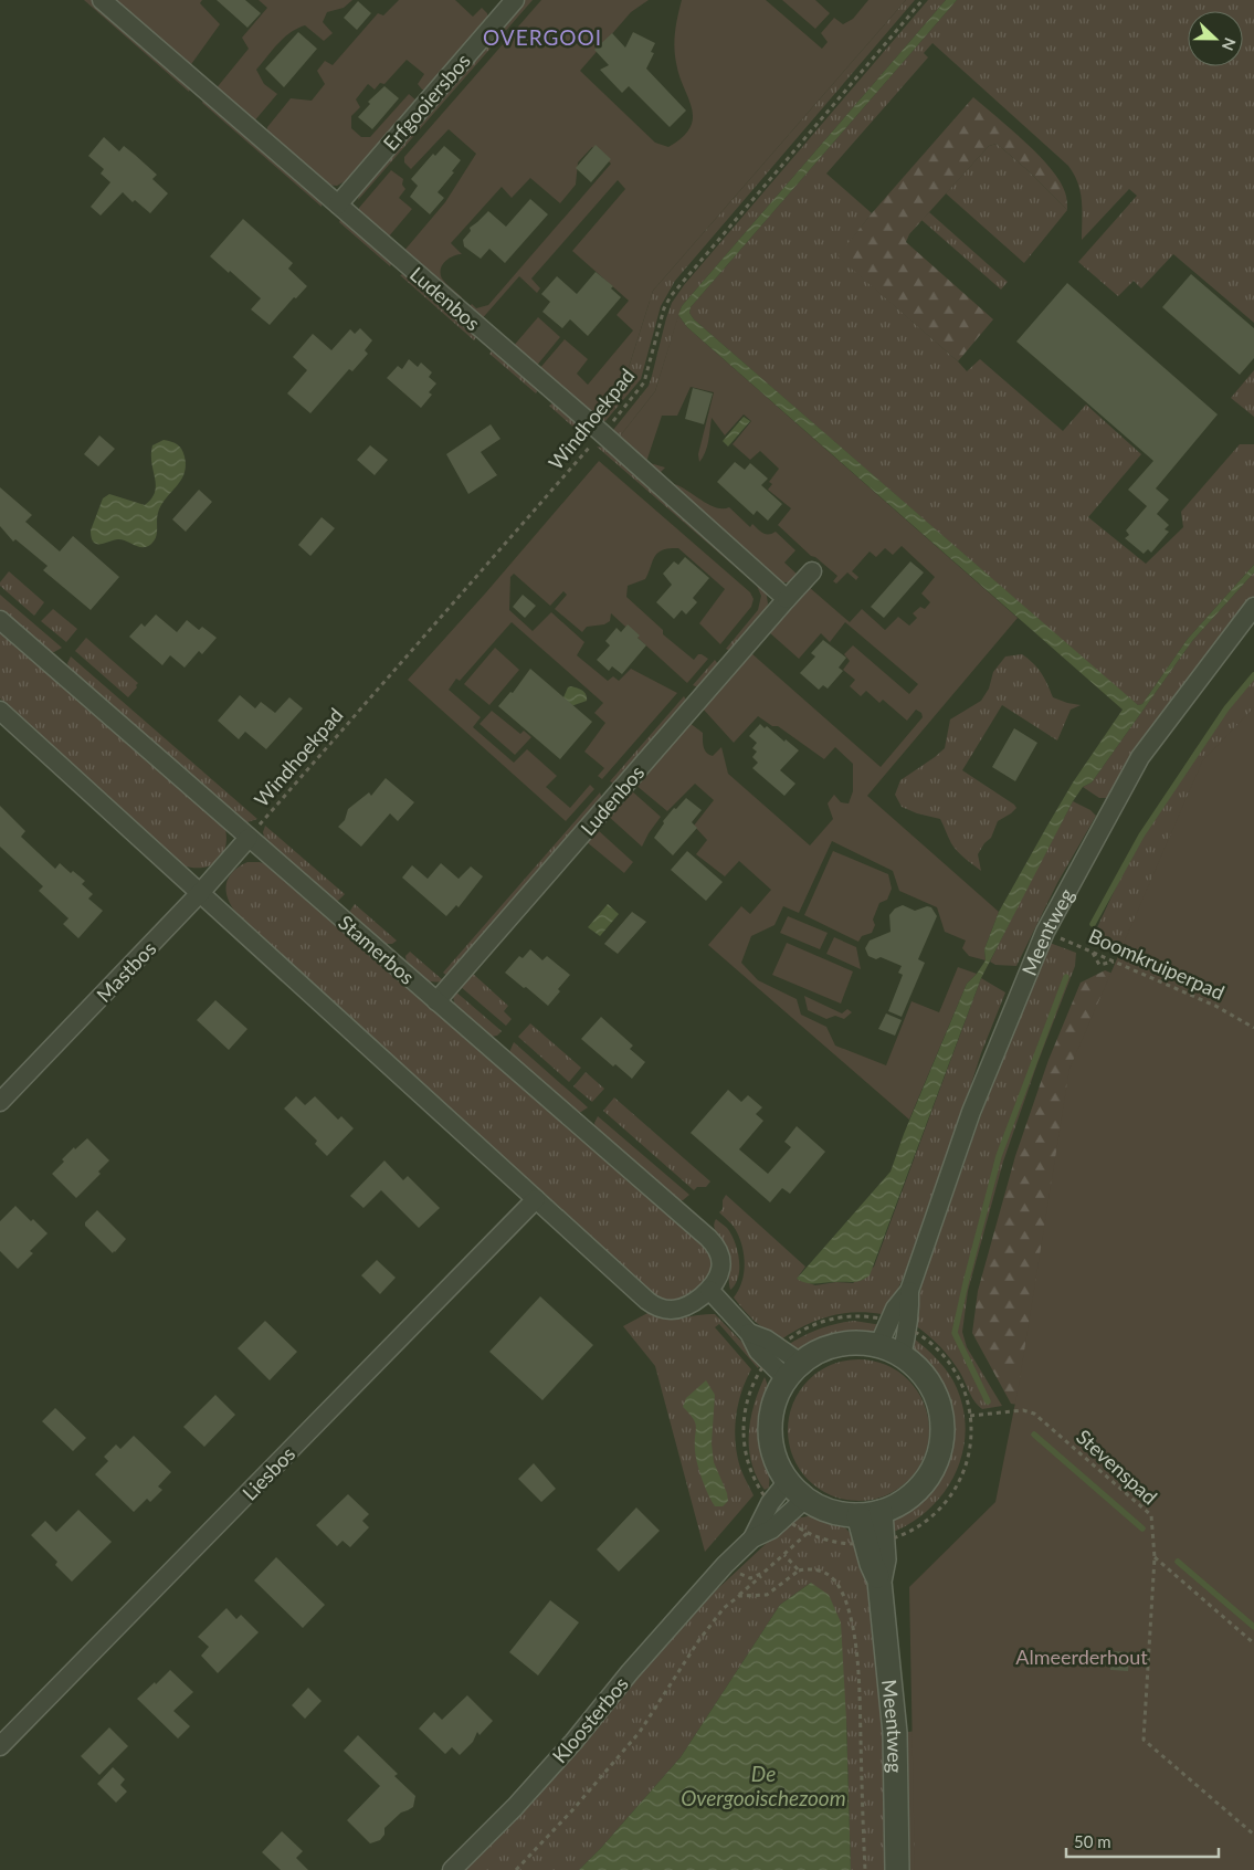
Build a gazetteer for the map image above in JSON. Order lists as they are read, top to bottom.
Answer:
{
  "streets": {
    "street": [
      "Erfgooiersbos",
      "Ludenbos",
      "Meentweg",
      "Stamerbos",
      "Mastbos",
      "Liesbos",
      "Kloosterbos"
    ],
    "path": ["Windhoekpad", "Boomkruiperpad", "Stevenspad"]
  },
  "crossings": [
    ["Erfgooiersbos", "Ludenbos"],
    ["Ludenbos", "Windhoekpad"],
    ["Ludenbos", "Stamerbos"],
    ["Windhoekpad", "Stamerbos"],
    ["Windhoekpad", "Mastbos"],
    ["Meentweg", "Boomkruiperpad"],
    ["Meentweg", "Kloosterbos"],
    ["Stamerbos", "Mastbos"]
  ],
  "districts": ["OVERGOOI"],
  "water": ["De Overgooischezoom"],
  "parks": ["Almeerderhout"],
  "scale_bar": "50 m",
  "north": "right"
}
